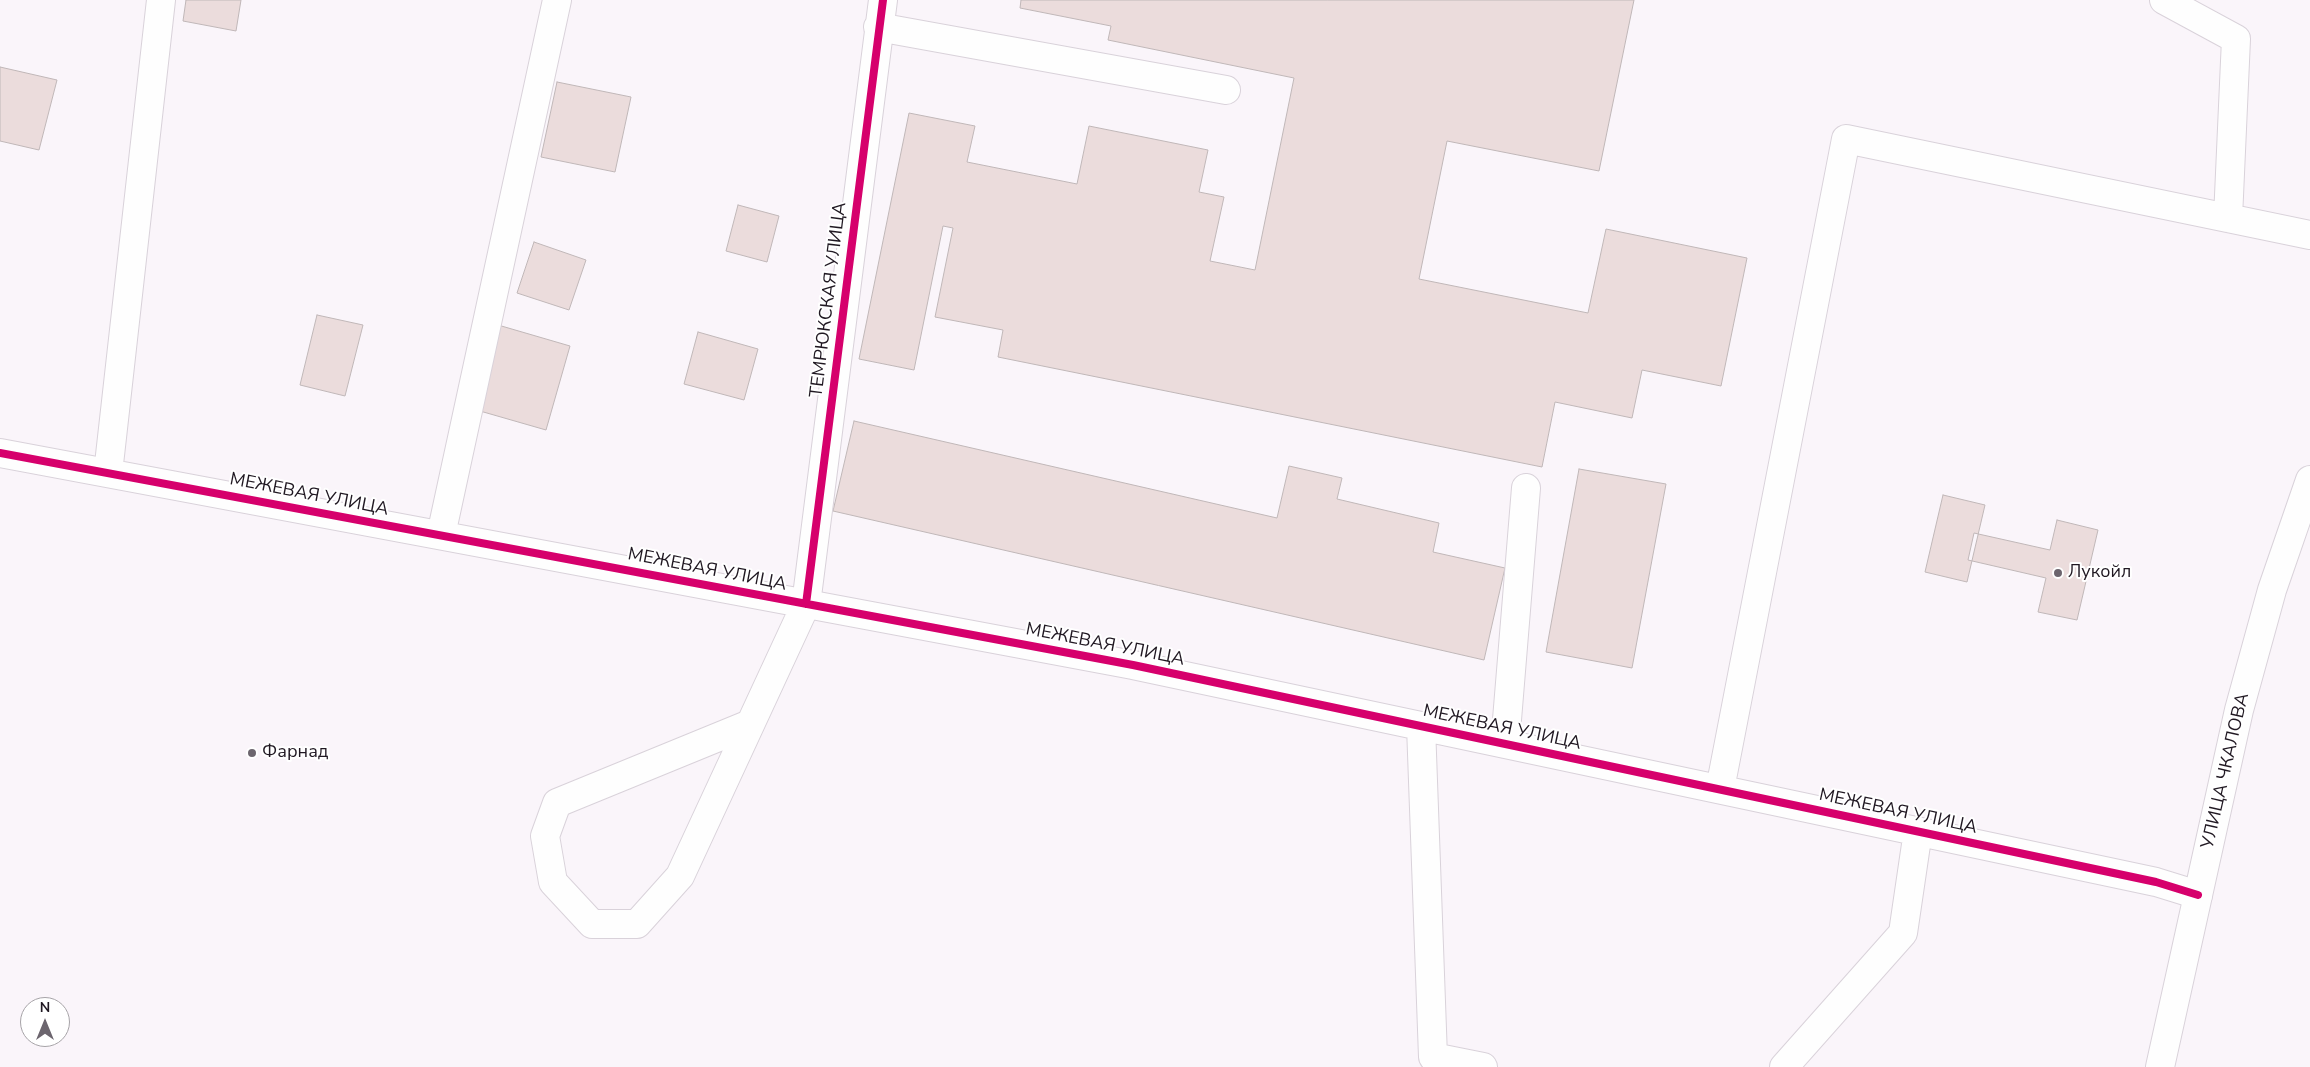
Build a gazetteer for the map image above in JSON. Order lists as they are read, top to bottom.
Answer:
{
  "streets": {
    "street": ["ТЕМРЮКСКАЯ УЛИЦА", "МЕЖЕВАЯ УЛИЦА", "УЛИЦА ЧКАЛОВА"]
  },
  "crossings": [
    ["ТЕМРЮКСКАЯ УЛИЦА", "МЕЖЕВАЯ УЛИЦА"],
    ["МЕЖЕВАЯ УЛИЦА", "УЛИЦА ЧКАЛОВА"]
  ],
  "places": ["Лукойл", "Фарнад"],
  "north": "top"
}
